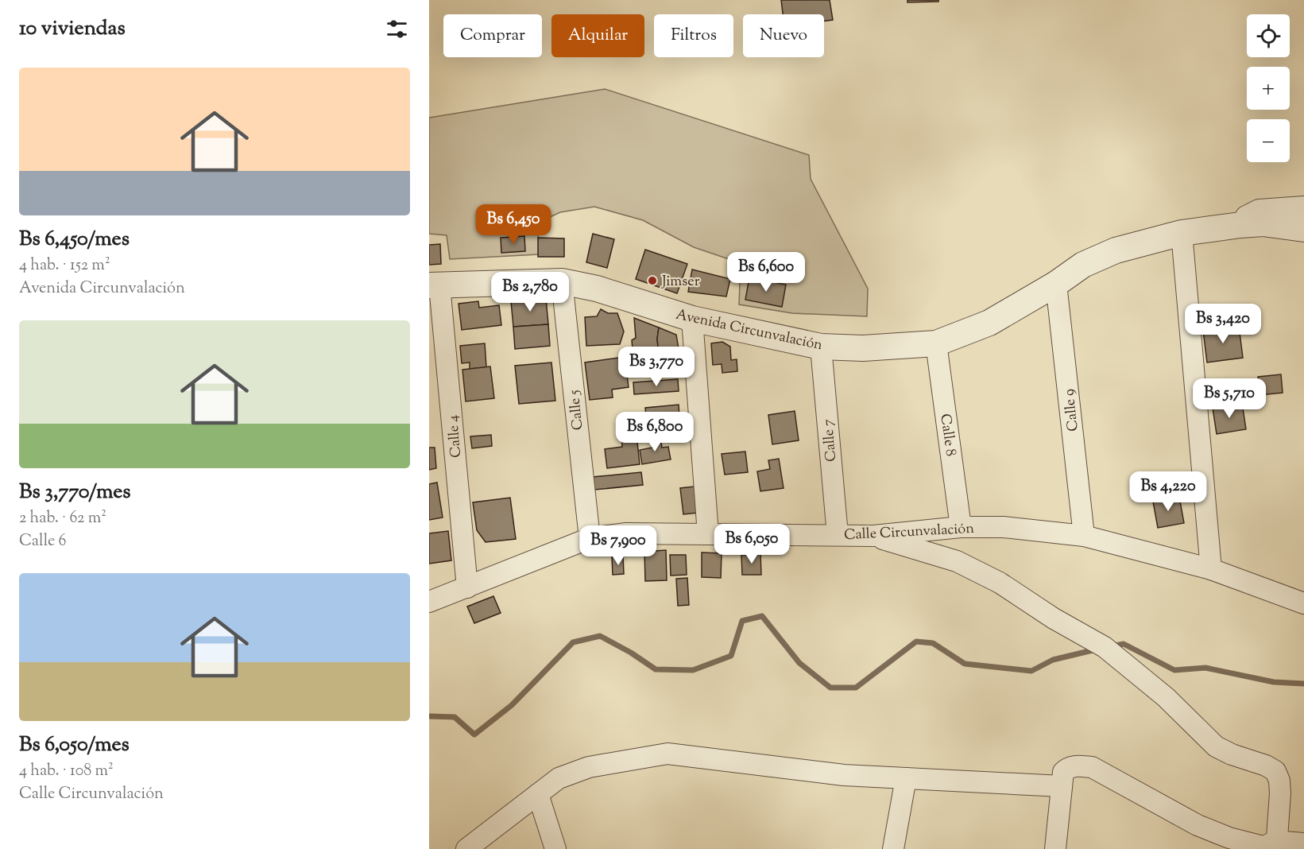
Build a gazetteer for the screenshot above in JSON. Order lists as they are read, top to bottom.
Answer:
{
  "streets": {
    "street": [
      "Avenida Circunvalación",
      "Calle 5",
      "Calle 9",
      "Calle 8",
      "Calle 4",
      "Calle 7",
      "Calle Circunvalación"
    ]
  },
  "crossings": [
    ["Avenida Circunvalación", "Calle 5"],
    ["Avenida Circunvalación", "Calle 9"],
    ["Avenida Circunvalación", "Calle 8"],
    ["Avenida Circunvalación", "Calle 4"],
    ["Avenida Circunvalación", "Calle 7"],
    ["Calle 5", "Calle Circunvalación"],
    ["Calle 9", "Calle Circunvalación"],
    ["Calle 8", "Calle Circunvalación"],
    ["Calle 4", "Calle Circunvalación"],
    ["Calle 7", "Calle Circunvalación"]
  ],
  "places": ["Jimser"],
  "page": {
    "heading": "10 viviendas",
    "map_buttons": ["+", "−"],
    "chip": [
      "Comprar",
      "Alquilar",
      "Filtros",
      "Nuevo"
    ],
    "list": [
      {
        "name": "Bs 6,450/mes",
        "note": "4 hab. · 152 m² · Avenida Circunvalación"
      },
      {
        "name": "Bs 3,770/mes",
        "note": "2 hab. · 62 m² · Calle 6"
      },
      {
        "name": "Bs 6,050/mes",
        "note": "4 hab. · 108 m² · Calle Circunvalación"
      }
    ],
    "price": [
      "Bs 6,450",
      "Bs 6,600",
      "Bs 2,780",
      "Bs 3,420",
      "Bs 3,770",
      "Bs 5,710",
      "Bs 6,800",
      "Bs 4,220",
      "Bs 6,050",
      "Bs 7,900"
    ]
  }
}
